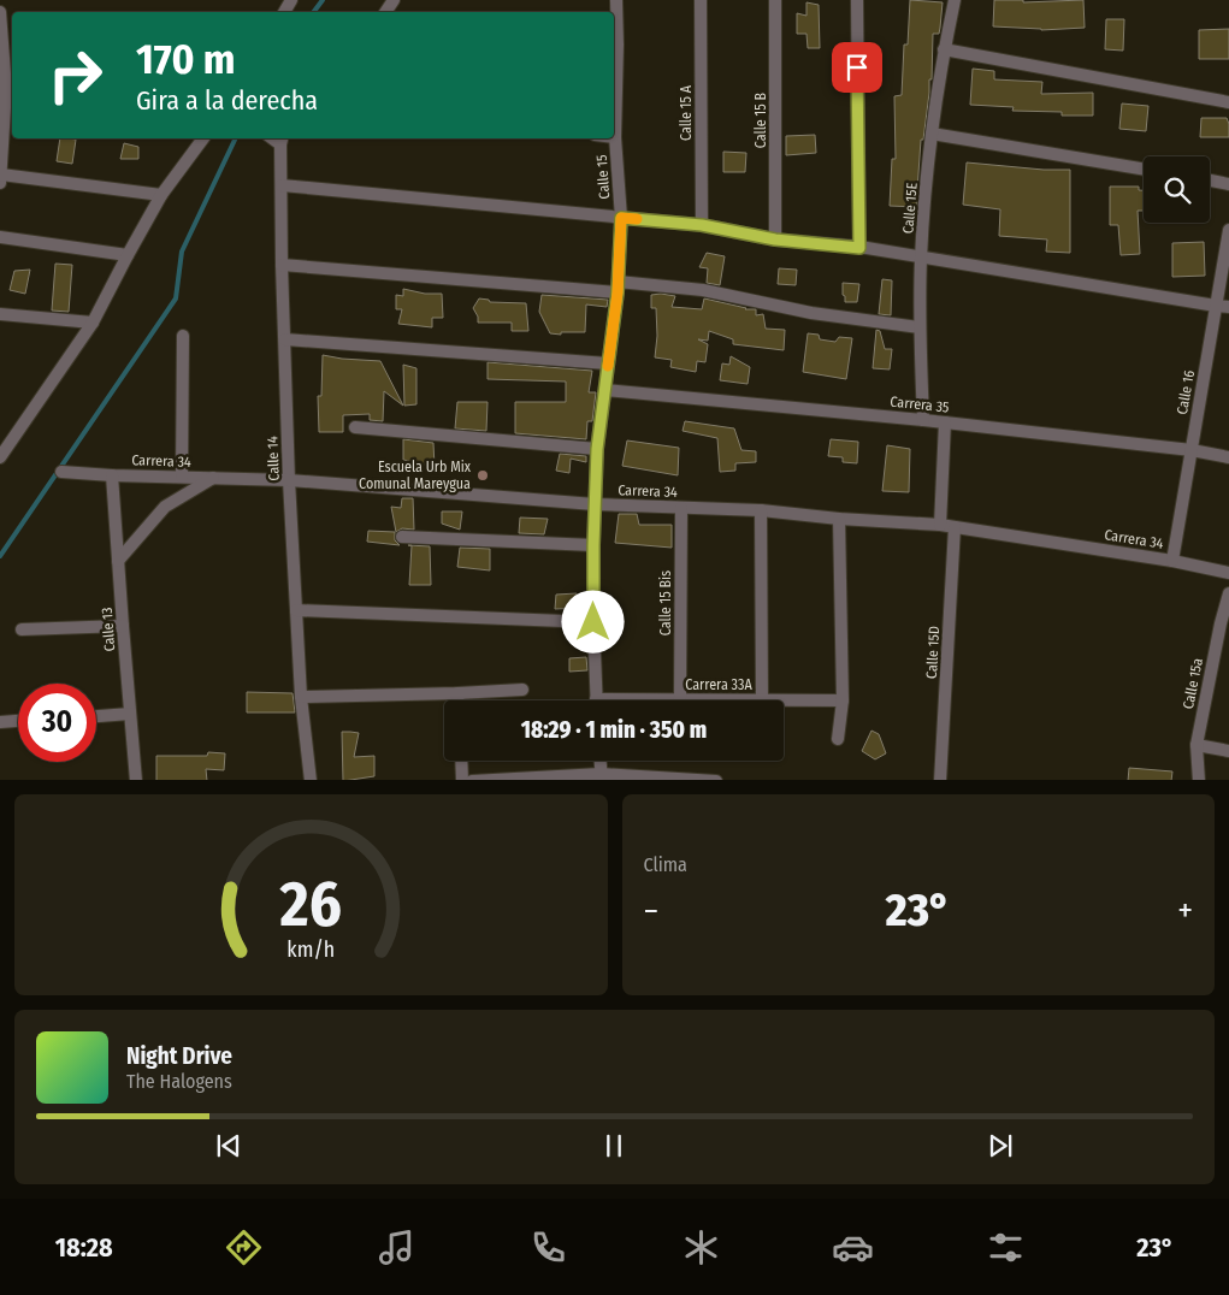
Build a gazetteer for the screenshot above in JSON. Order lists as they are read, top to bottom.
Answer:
{
  "streets": {
    "street": [
      "Calle 15 A",
      "Calle 15 B",
      "Calle 15",
      "Calle 15E",
      "Calle 16",
      "Carrera 35",
      "Calle 14",
      "Carrera 34",
      "Calle 15 Bis",
      "Calle 13",
      "Calle 15D",
      "Calle 15a",
      "Carrera 33A"
    ]
  },
  "crossings": [
    ["Calle 15", "Carrera 35"],
    ["Calle 15", "Carrera 34"],
    ["Calle 15E", "Carrera 35"],
    ["Calle 16", "Carrera 35"],
    ["Calle 16", "Carrera 34"],
    ["Calle 14", "Carrera 34"],
    ["Carrera 34", "Calle 15 Bis"],
    ["Carrera 34", "Calle 13"],
    ["Carrera 34", "Calle 15D"],
    ["Calle 15 Bis", "Carrera 33A"]
  ],
  "places": ["Escuela Urb Mix Comunal Mareygua"],
  "page": {
    "turn": ["170 m", "Gira a la derecha"],
    "limit": "30",
    "trip": "18:29 · 1 min · 350 m",
    "tile": "Clima",
    "heat": ["−", "23°", "+"],
    "song": ["Night Drive", "The Halogens"],
    "tabs": ["18:28", "23°"],
    "gauge": ["26", "km/h"]
  }
}
